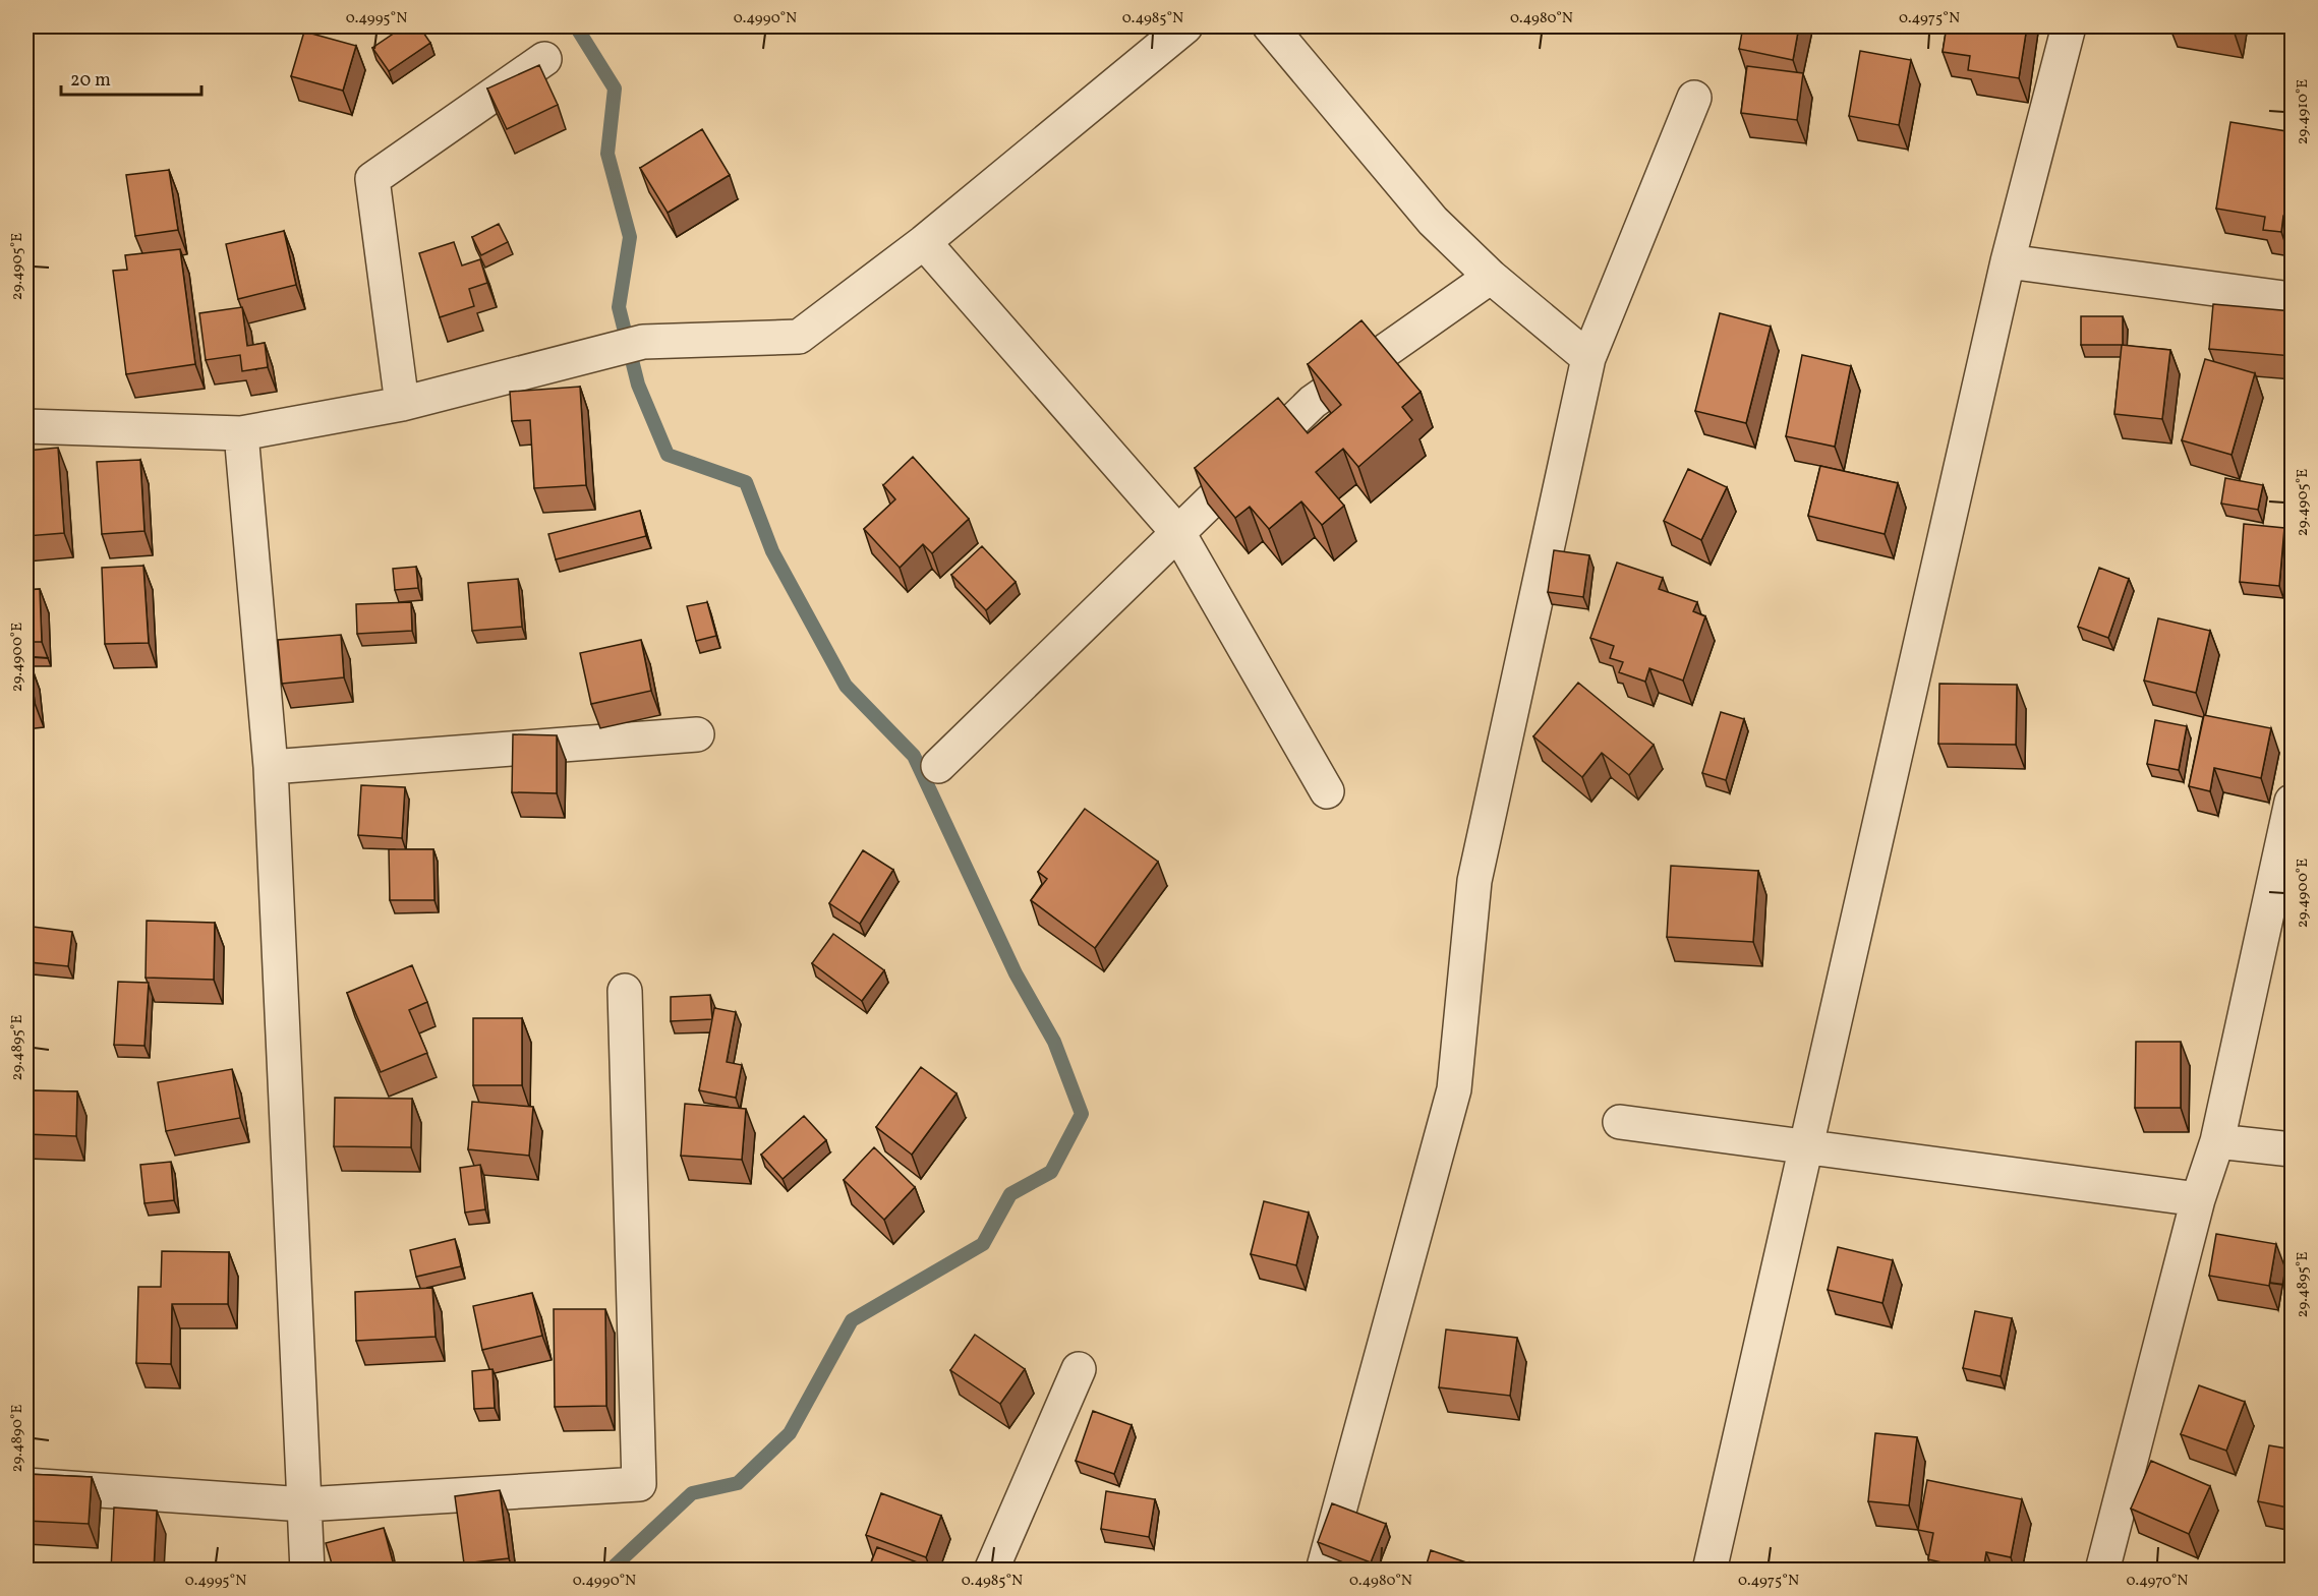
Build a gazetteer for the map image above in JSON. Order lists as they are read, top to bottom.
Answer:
{
  "scale_bar": "20 m",
  "coordinates": [
    "0.4995°N",
    "0.4990°N",
    "0.4985°N",
    "0.4980°N",
    "0.4975°N",
    "29.4910°E",
    "29.4905°E",
    "29.4900°E",
    "29.4895°E",
    "29.4890°E",
    "0.4970°N"
  ]
}
